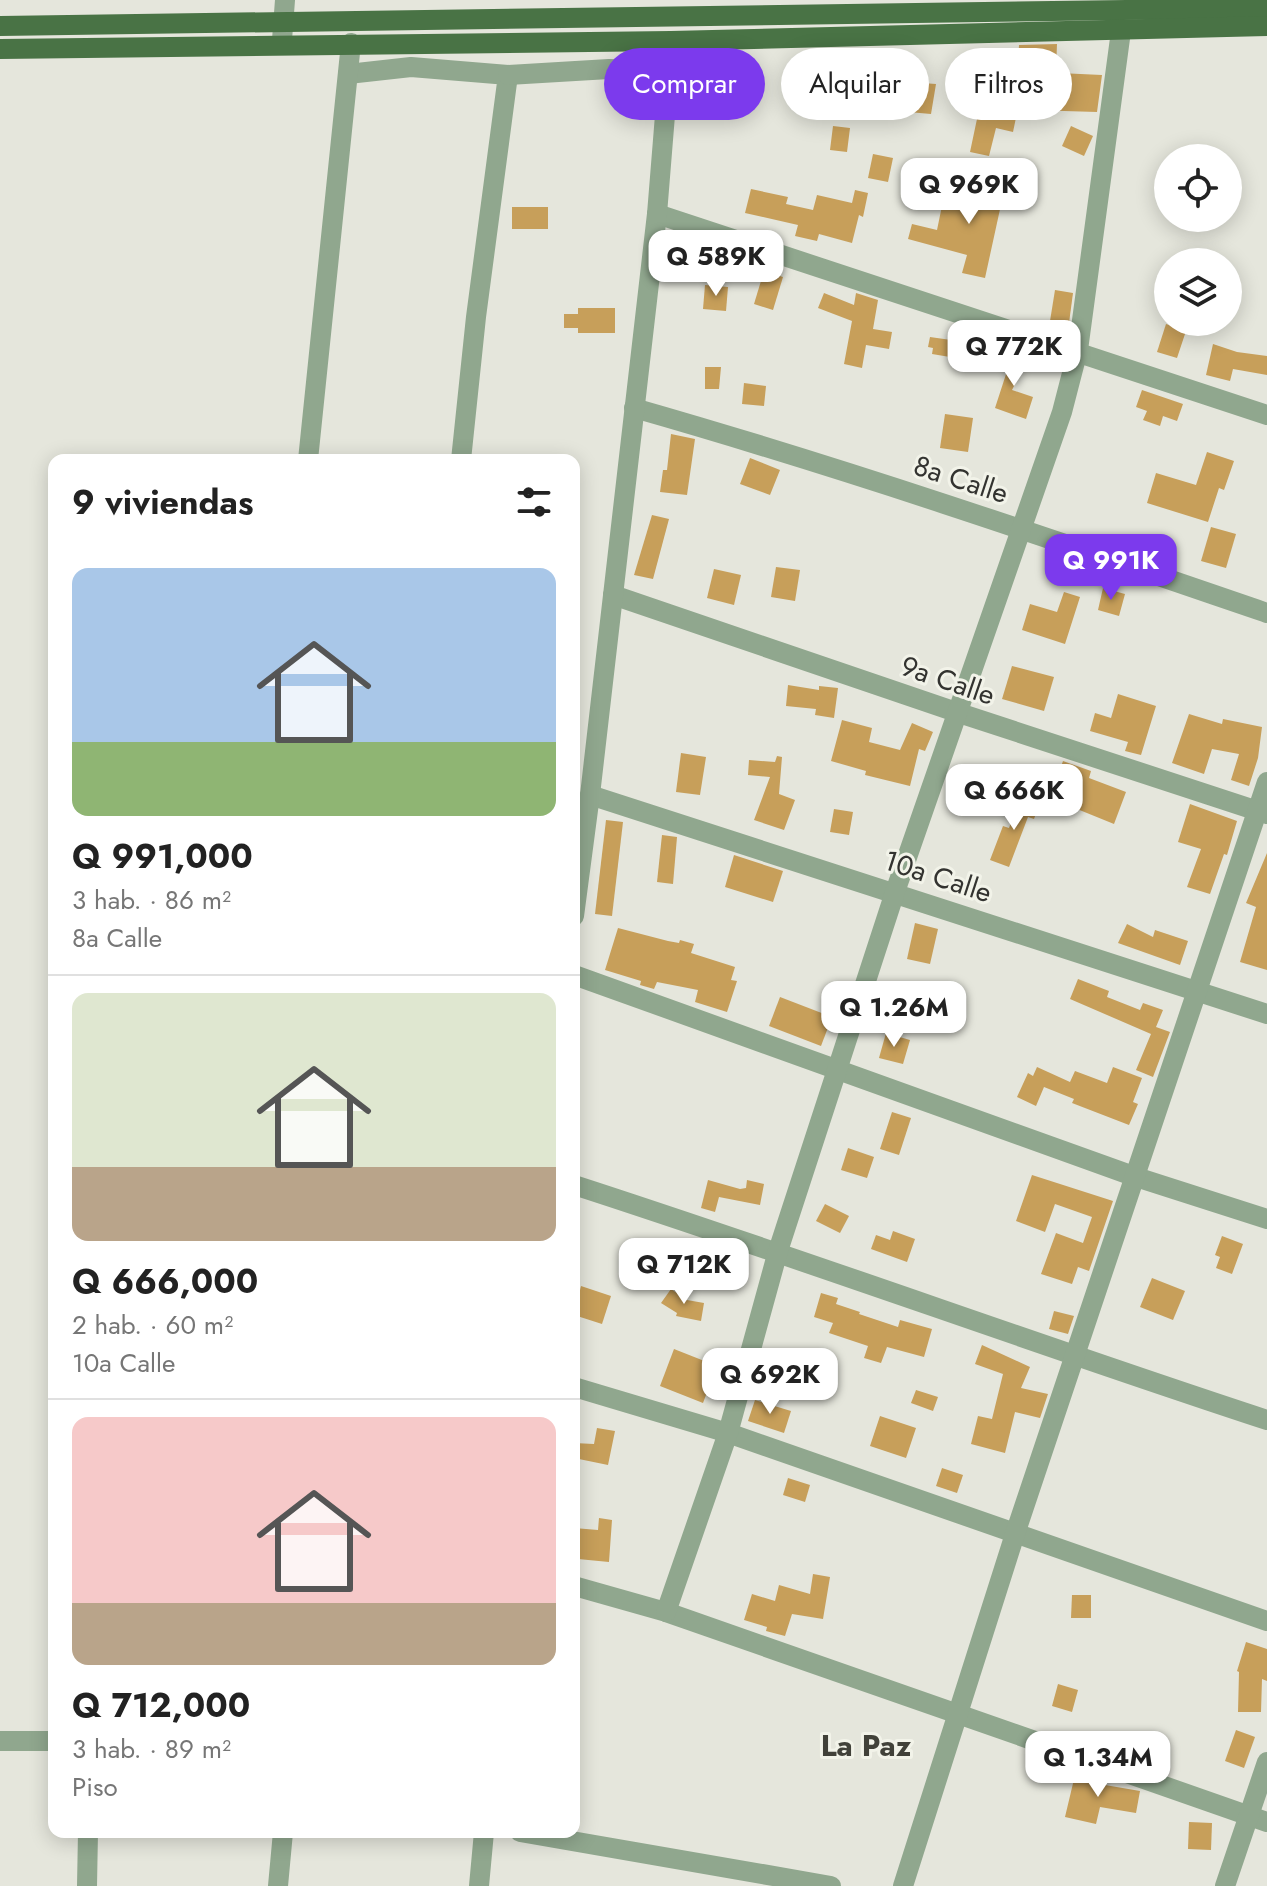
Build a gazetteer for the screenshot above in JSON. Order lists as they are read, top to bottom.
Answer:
{
  "streets": {
    "street": ["8a Calle", "9a Calle", "10a Calle"]
  },
  "districts": ["La Paz"],
  "page": {
    "chip": ["Comprar", "Alquilar", "Filtros"],
    "price": [
      "Q 969K",
      "Q 589K",
      "Q 772K",
      "Q 991K",
      "Q 666K",
      "Q 1.26M",
      "Q 712K",
      "Q 692K",
      "Q 1.34M"
    ],
    "heading": "9 viviendas",
    "list": [
      {
        "name": "Q 991,000",
        "note": "3 hab. · 86 m² · 8a Calle"
      },
      {
        "name": "Q 666,000",
        "note": "2 hab. · 60 m² · 10a Calle"
      },
      {
        "name": "Q 712,000",
        "note": "3 hab. · 89 m² · Piso"
      }
    ]
  }
}
